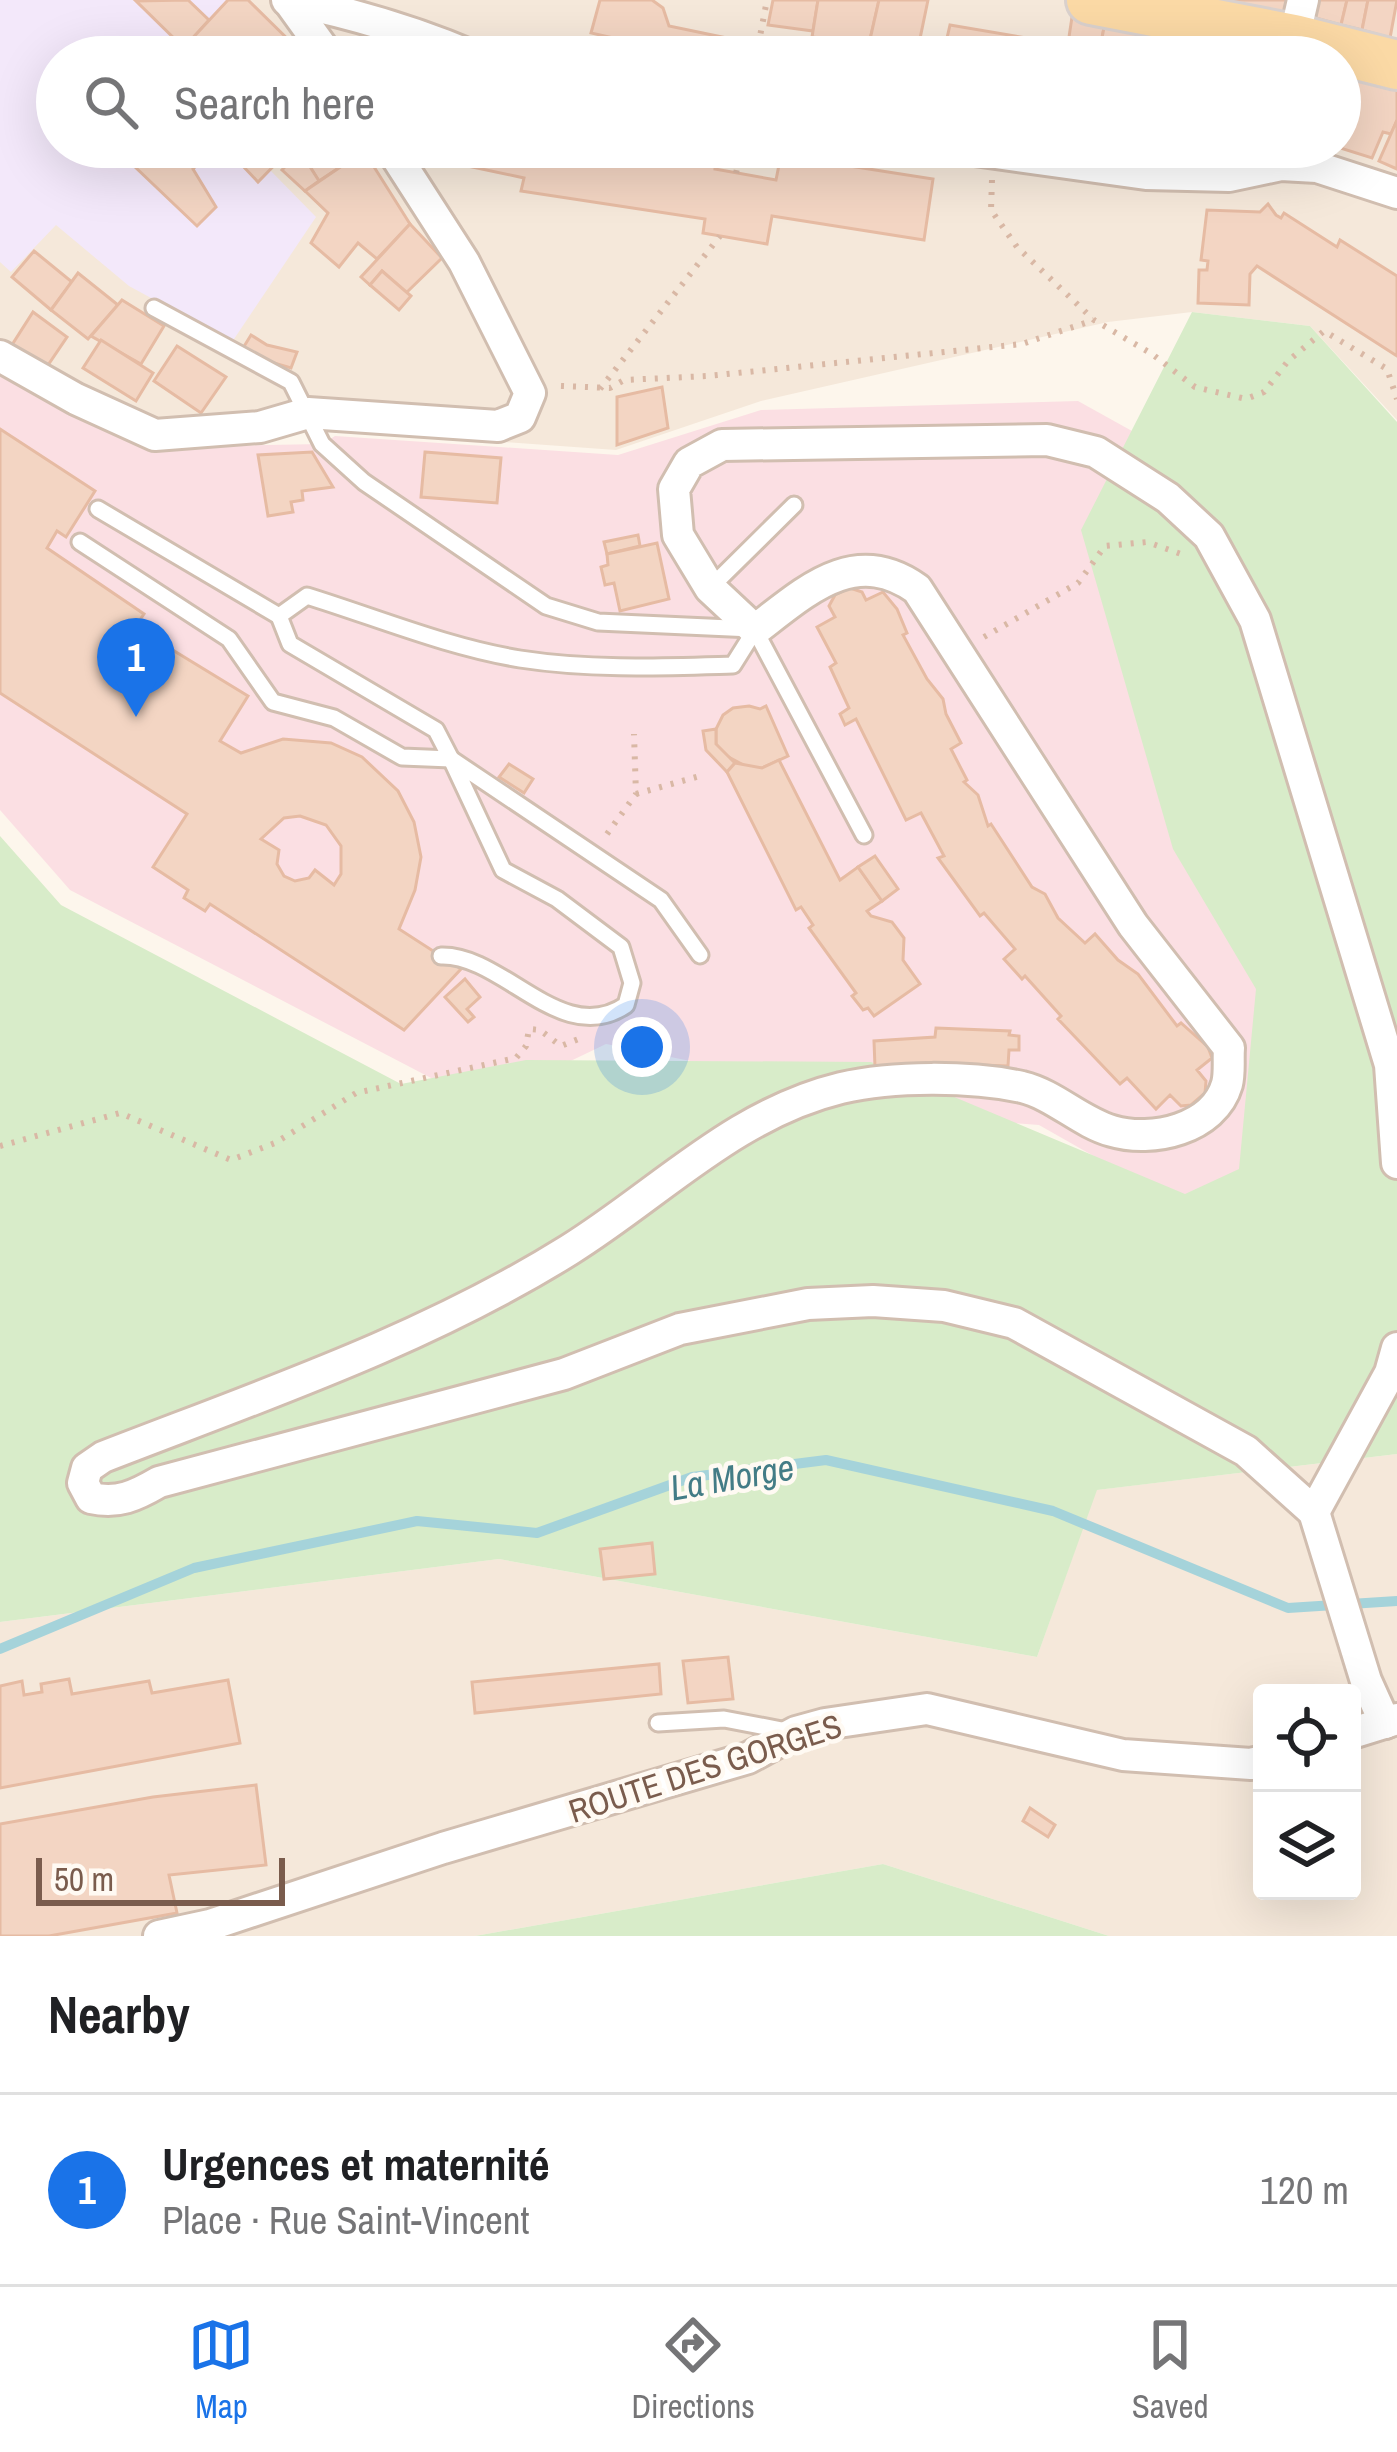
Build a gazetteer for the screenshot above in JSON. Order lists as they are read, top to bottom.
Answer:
{
  "streets": {
    "street": ["ROUTE DES GORGES"]
  },
  "water": ["La Morge"],
  "scale_bar": "50 m",
  "page": {
    "search": "Search here",
    "pins": "1",
    "scale": "50 m",
    "heading": "Nearby",
    "list": [
      {
        "mark": "1",
        "name": "Urgences et maternité",
        "note": "Place · Rue Saint-Vincent",
        "value": "120 m"
      }
    ],
    "nav": ["Map", "Directions", "Saved"]
  }
}
